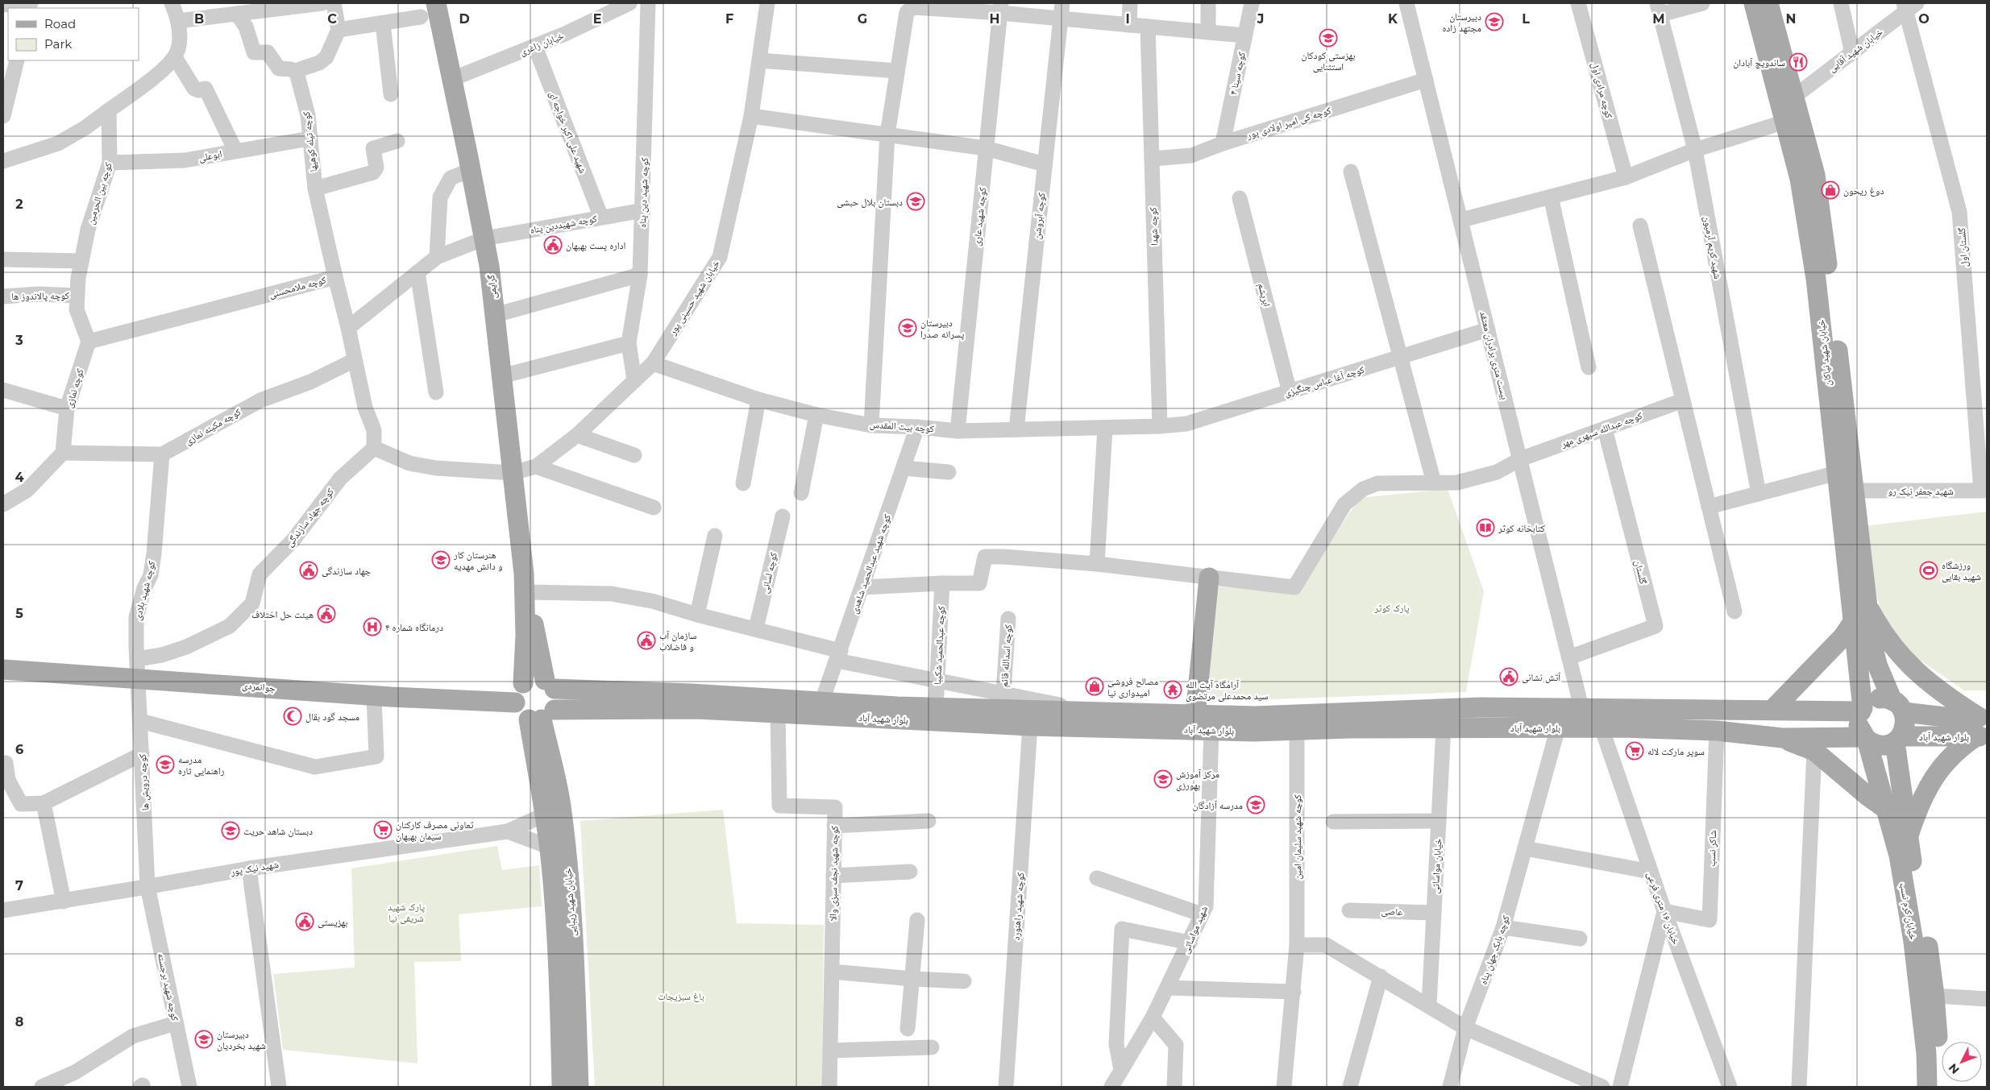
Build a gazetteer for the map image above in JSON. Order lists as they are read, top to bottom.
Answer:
{
  "streets": {
    "main road": [
      "گرایمی",
      "خیابان شهید نیاکان",
      "جوانمردی",
      "بلوار شهید آباد",
      "خیابان شهید زیبایی",
      "خیابان کرم نسب"
    ],
    "street": [
      "خیابان زاغری",
      "خیابان شهید آقایی",
      "کوچه سینا ۴",
      "کوچه مرادی اول",
      "کوچه کی امیر اولادی پور",
      "شهید علی اکبر خواجه ای",
      "کوچه تیله کوهیها",
      "ابوعلی",
      "کوچه شهید دین پناه",
      "کوچه بین الحرمین",
      "کوچه آبروشن",
      "کوچه شهید عاری",
      "کوچه شهیددین پناه",
      "کوچه شهدا",
      "شهید کریم آرمیون",
      "گلستان اول",
      "کوچه ملامحسنی",
      "ابریشم",
      "کوچه پالاندوز ها",
      "خیابان شهید حسینی پور",
      "بیست متری برادران معتقد",
      "کوچه آغا عباس چنگیزی",
      "کوچه نمازی",
      "کوچه مکینه نمازی",
      "کوچه بیت المقدس",
      "کوچه عبدالله سپهری مهر",
      "شهید جعفر نیک رو",
      "کوچه جهاد سازندگی",
      "کوچه شهید عبدالحمید شاهدی",
      "گلستان",
      "کوچه لسانی",
      "کوچه شهید بلادی",
      "کوچه عبدالحمید شکیبا",
      "کوچه اسدالله قائم",
      "کوچه درویش ها",
      "کوچه شهید سلیمان امین",
      "شاکر نسب",
      "خیابان مواساتی",
      "شهید نیک پور",
      "کوچه شهید نجف سبزی والا",
      "کوچه شهید راهنورد",
      "خیابان ۱۶ متری فرعی",
      "عاصی",
      "شهید مواساتی",
      "کوچه بابک جهان پناه",
      "کوچه شهید برجسته"
    ]
  },
  "crossings": [
    ["خیابان زاغری", "شهید علی اکبر خواجه ای"],
    ["خیابان زاغری", "گرایمی"],
    ["خیابان شهید آقایی", "گلستان اول"],
    ["خیابان شهید آقایی", "خیابان شهید نیاکان"],
    ["کوچه سینا ۴", "کوچه کی امیر اولادی پور"],
    ["کوچه کی امیر اولادی پور", "کوچه شهدا"],
    ["کوچه کی امیر اولادی پور", "بیست متری برادران معتقد"],
    ["شهید علی اکبر خواجه ای", "کوچه شهیددین پناه"],
    ["کوچه تیله کوهیها", "ابوعلی"],
    ["کوچه تیله کوهیها", "کوچه ملامحسنی"],
    ["ابوعلی", "کوچه بین الحرمین"],
    ["کوچه شهید دین پناه", "کوچه شهیددین پناه"],
    ["کوچه شهید دین پناه", "خیابان شهید حسینی پور"],
    ["کوچه بین الحرمین", "کوچه ملامحسنی"],
    ["کوچه بین الحرمین", "کوچه پالاندوز ها"],
    ["کوچه بین الحرمین", "کوچه نمازی"],
    ["کوچه آبروشن", "کوچه بیت المقدس"],
    ["کوچه شهید عاری", "کوچه بیت المقدس"],
    ["کوچه شهیددین پناه", "کوچه ملامحسنی"],
    ["کوچه شهیددین پناه", "گرایمی"],
    ["کوچه شهدا", "کوچه آغا عباس چنگیزی"],
    ["کوچه شهدا", "کوچه بیت المقدس"],
    ["گلستان اول", "شهید جعفر نیک رو"],
    ["کوچه ملامحسنی", "کوچه نمازی"],
    ["کوچه ملامحسنی", "کوچه مکینه نمازی"],
    ["کوچه ملامحسنی", "کوچه جهاد سازندگی"],
    ["گرایمی", "خیابان شهید حسینی پور"],
    ["گرایمی", "خیابان شهید زیبایی"],
    ["ابریشم", "کوچه آغا عباس چنگیزی"],
    ["خیابان شهید حسینی پور", "کوچه بیت المقدس"],
    ["خیابان شهید نیاکان", "شهید جعفر نیک رو"],
    ["خیابان شهید نیاکان", "بلوار شهید آباد"],
    ["خیابان شهید نیاکان", "خیابان کرم نسب"],
    ["بیست متری برادران معتقد", "کوچه آغا عباس چنگیزی"],
    ["بیست متری برادران معتقد", "کوچه عبدالله سپهری مهر"],
    ["بیست متری برادران معتقد", "گلستان"],
    ["بیست متری برادران معتقد", "بلوار شهید آباد"],
    ["کوچه آغا عباس چنگیزی", "کوچه بیت المقدس"],
    ["کوچه مکینه نمازی", "کوچه شهید بلادی"],
    ["کوچه بیت المقدس", "کوچه شهید عبدالحمید شاهدی"],
    ["کوچه عبدالله سپهری مهر", "گلستان"],
    ["کوچه جهاد سازندگی", "کوچه شهید بلادی"],
    ["کوچه جهاد سازندگی", "جوانمردی"],
    ["کوچه جهاد سازندگی", "کوچه درویش ها"],
    ["کوچه شهید عبدالحمید شاهدی", "بلوار شهید آباد"],
    ["کوچه شهید بلادی", "جوانمردی"],
    ["کوچه شهید بلادی", "کوچه درویش ها"],
    ["کوچه عبدالحمید شکیبا", "بلوار شهید آباد"],
    ["جوانمردی", "کوچه درویش ها"],
    ["بلوار شهید آباد", "کوچه شهید سلیمان امین"],
    ["بلوار شهید آباد", "شاکر نسب"],
    ["بلوار شهید آباد", "خیابان مواساتی"],
    ["بلوار شهید آباد", "کوچه شهید نجف سبزی والا"],
    ["بلوار شهید آباد", "خیابان شهید زیبایی"],
    ["بلوار شهید آباد", "کوچه شهید راهنورد"],
    ["بلوار شهید آباد", "خیابان ۱۶ متری فرعی"],
    ["بلوار شهید آباد", "خیابان کرم نسب"],
    ["بلوار شهید آباد", "شهید مواساتی"],
    ["بلوار شهید آباد", "کوچه بابک جهان پناه"],
    ["کوچه درویش ها", "شهید نیک پور"],
    ["کوچه درویش ها", "کوچه شهید برجسته"],
    ["شاکر نسب", "خیابان ۱۶ متری فرعی"],
    ["خیابان مواساتی", "عاصی"],
    ["شهید نیک پور", "خیابان شهید زیبایی"],
    ["شهید نیک پور", "کوچه شهید برجسته"]
  ],
  "parks": ["پارک کوثر", "پارک شهید شریفی نیا", "باغ سبزیجات"],
  "places": {
    "school or university": [
      "دبیرستان مجتهد زاده",
      "بهزستی کودکان استثنایی",
      "دبستان بلال حبشی",
      "دبیرستان پسرانه صدرا",
      "هنرستان کار و دانش مهدیه",
      "مدرسه راهنمایی ثاره",
      "مرکز آموزش بهورزی",
      "مدرسه آزادگان",
      "دبستان شاهد حریت",
      "دبیرستان شهید بخردیان"
    ],
    "restaurant": ["ساندویچ آبادان"],
    "shop": ["دوغ ریحون", "مصالح فروشی امیدواری نیا"],
    "public building": [
      "اداره پست بهبهان",
      "جهاد سازندگی",
      "هیئت حل اختلاف",
      "سازمان آب و فاضلاب",
      "آتش نشانی",
      "بهزیستی"
    ],
    "library": ["کتابخانه کوثر"],
    "sports": ["ورزشگاه شهید بقایی"],
    "hospital": ["درمانگاه شماره ۴"],
    "temple": ["آرامگاه آیت الله سید محمدعلی مرتضوی"],
    "mosque": ["مسجد گود بقال"],
    "supermarket": ["سوپر مارکت لاله", "تعاونی مصرف کارکنان سیمان بهبهان"]
  },
  "legend": ["Road", "Park"],
  "north": "bottom left",
  "grid": {
    "columns": [
      "B",
      "C",
      "D",
      "E",
      "F",
      "G",
      "H",
      "I",
      "J",
      "K",
      "L",
      "M",
      "N",
      "O"
    ],
    "rows": [
      "2",
      "3",
      "4",
      "5",
      "6",
      "7",
      "8"
    ]
  }
}
